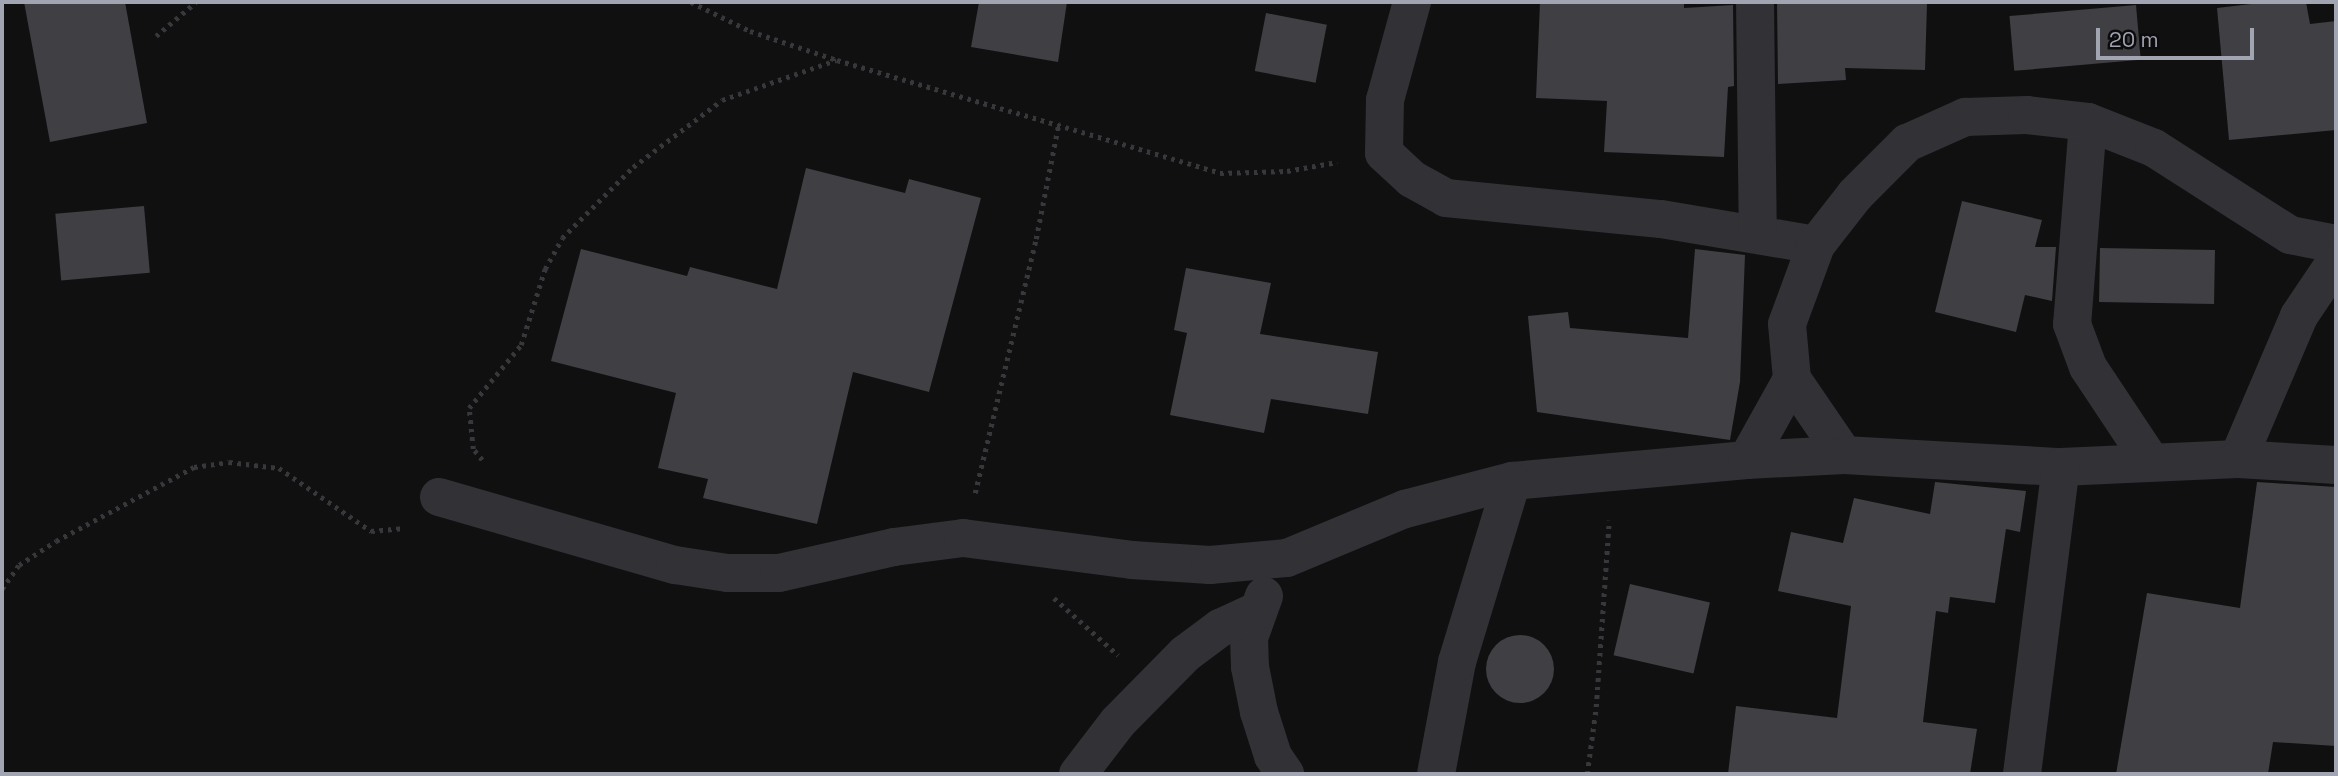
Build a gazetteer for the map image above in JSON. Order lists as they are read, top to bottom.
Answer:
{
  "scale_bar": "20 m"
}
